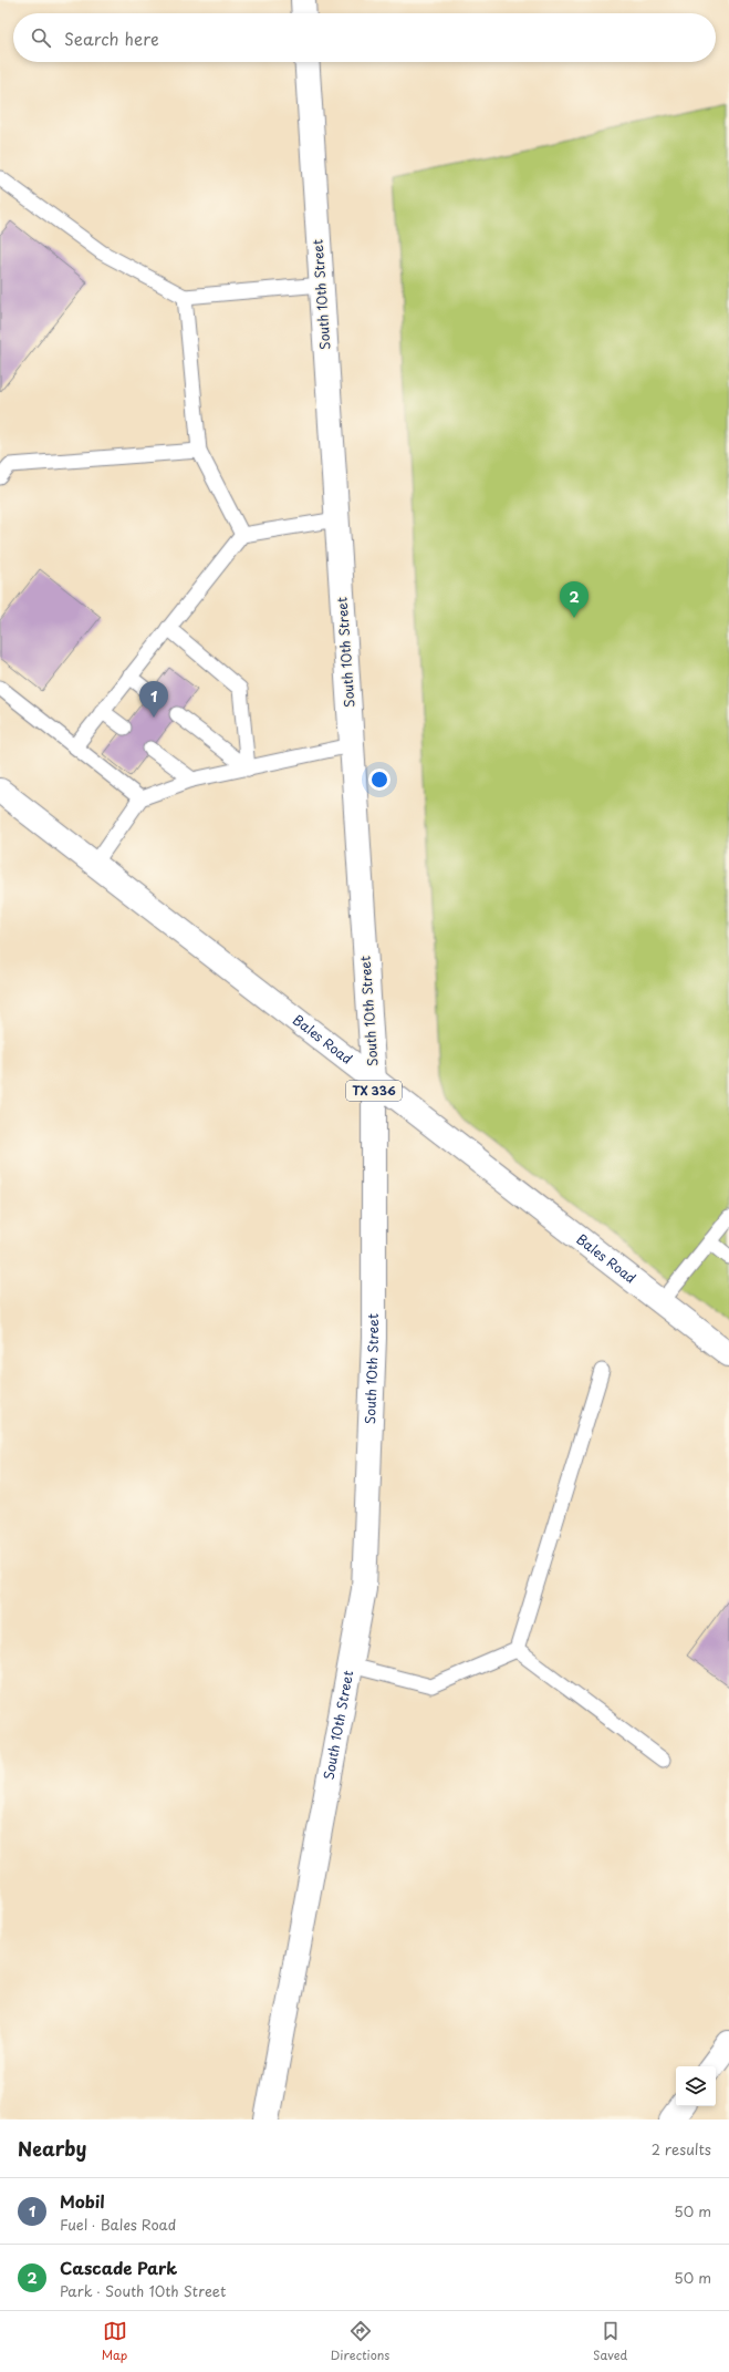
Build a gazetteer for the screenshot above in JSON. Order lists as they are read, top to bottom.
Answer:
{
  "streets": {
    "main road": ["South 10th Street", "Bales Road", "TX 336"]
  },
  "crossings": [
    ["South 10th Street", "Bales Road"]
  ],
  "page": {
    "search": "Search here",
    "pins": ["2", "1"],
    "heading": ["Nearby", "2 results"],
    "list": [
      {
        "mark": "1",
        "name": "Mobil",
        "note": "Fuel · Bales Road",
        "value": "50 m"
      },
      {
        "mark": "2",
        "name": "Cascade Park",
        "note": "Park · South 10th Street",
        "value": "50 m"
      }
    ],
    "nav": ["Map", "Directions", "Saved"]
  }
}
